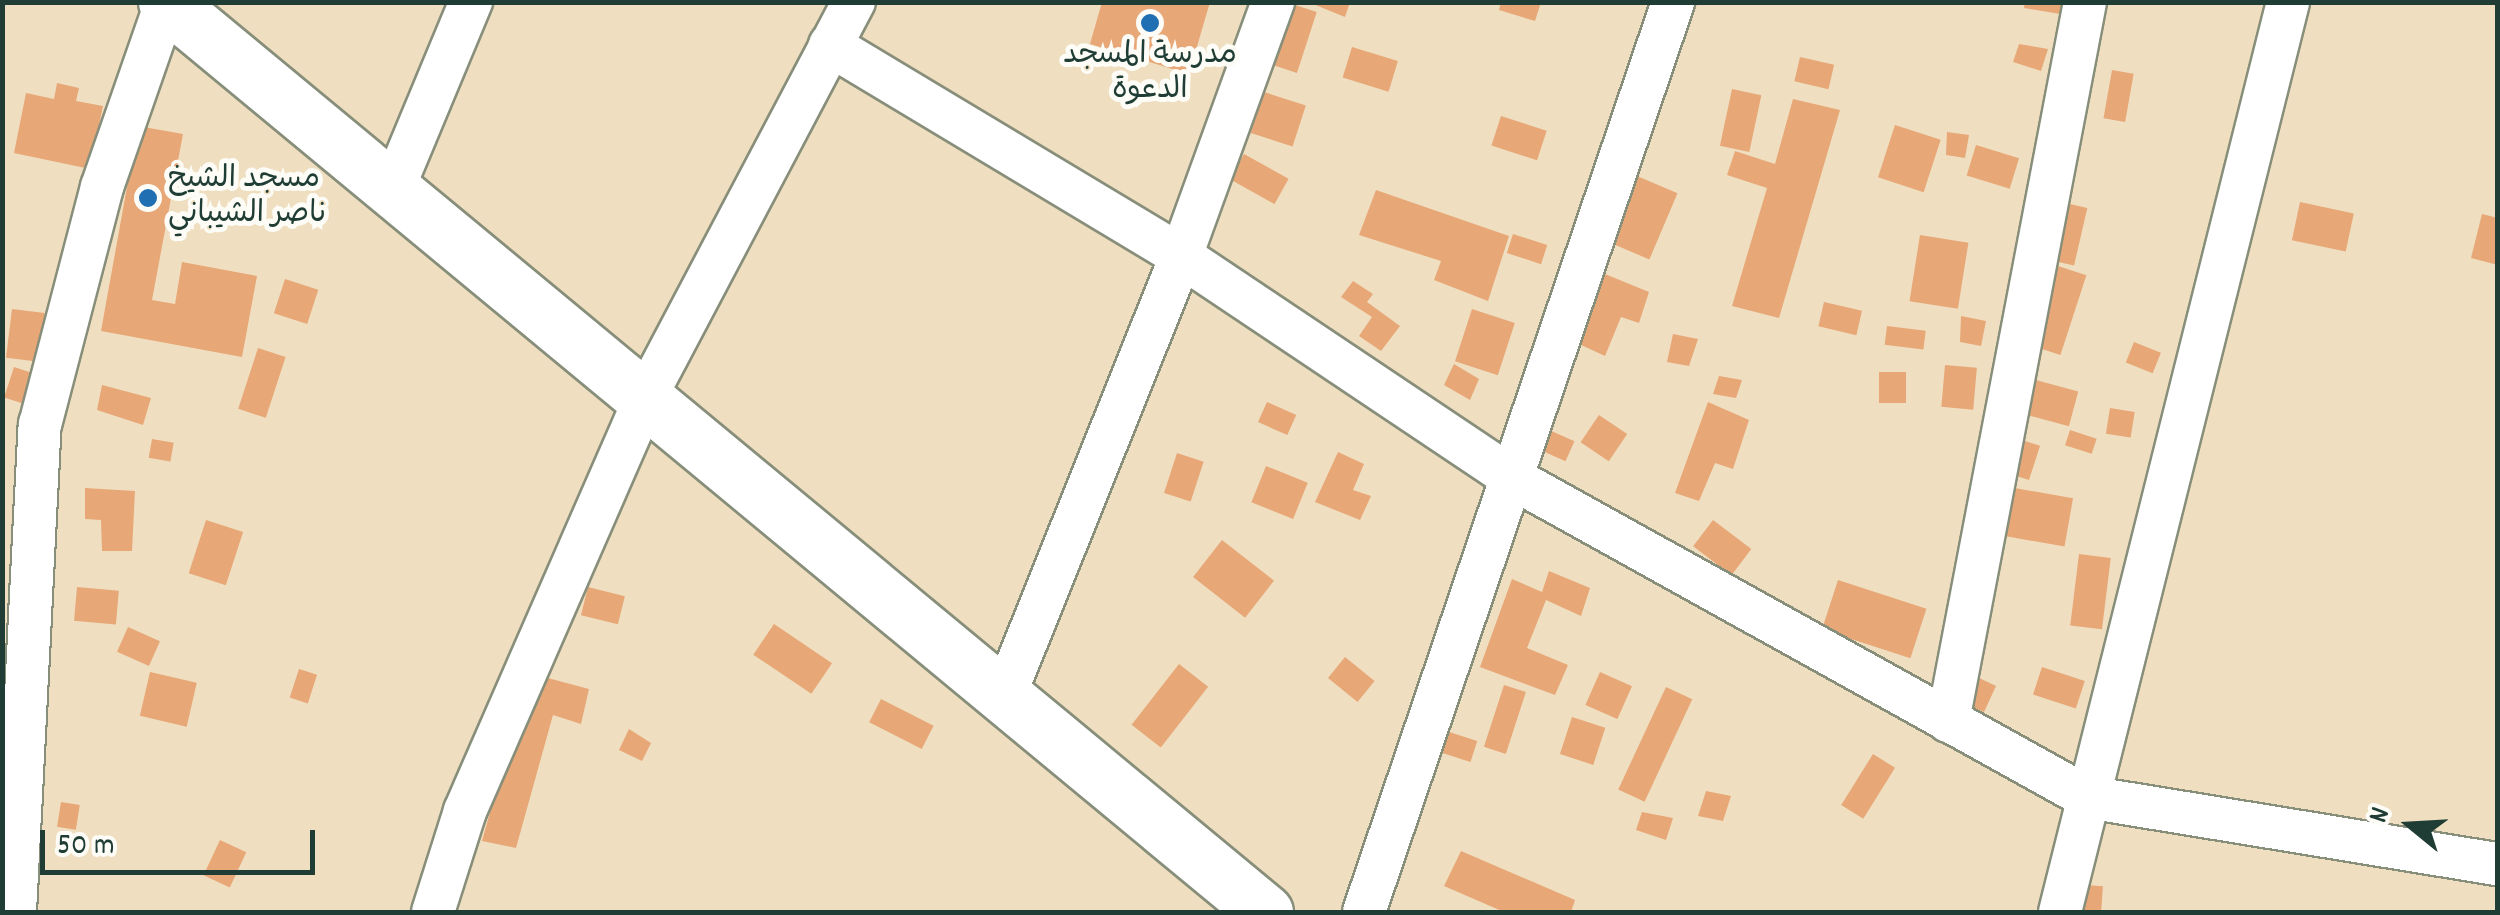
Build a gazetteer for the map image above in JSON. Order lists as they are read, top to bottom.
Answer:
{
  "places": ["مدرسة المسجد الدعوة", "مسجد الشيخ ناصر الشيباني"],
  "scale_bar": "50 m",
  "north": "left"
}
